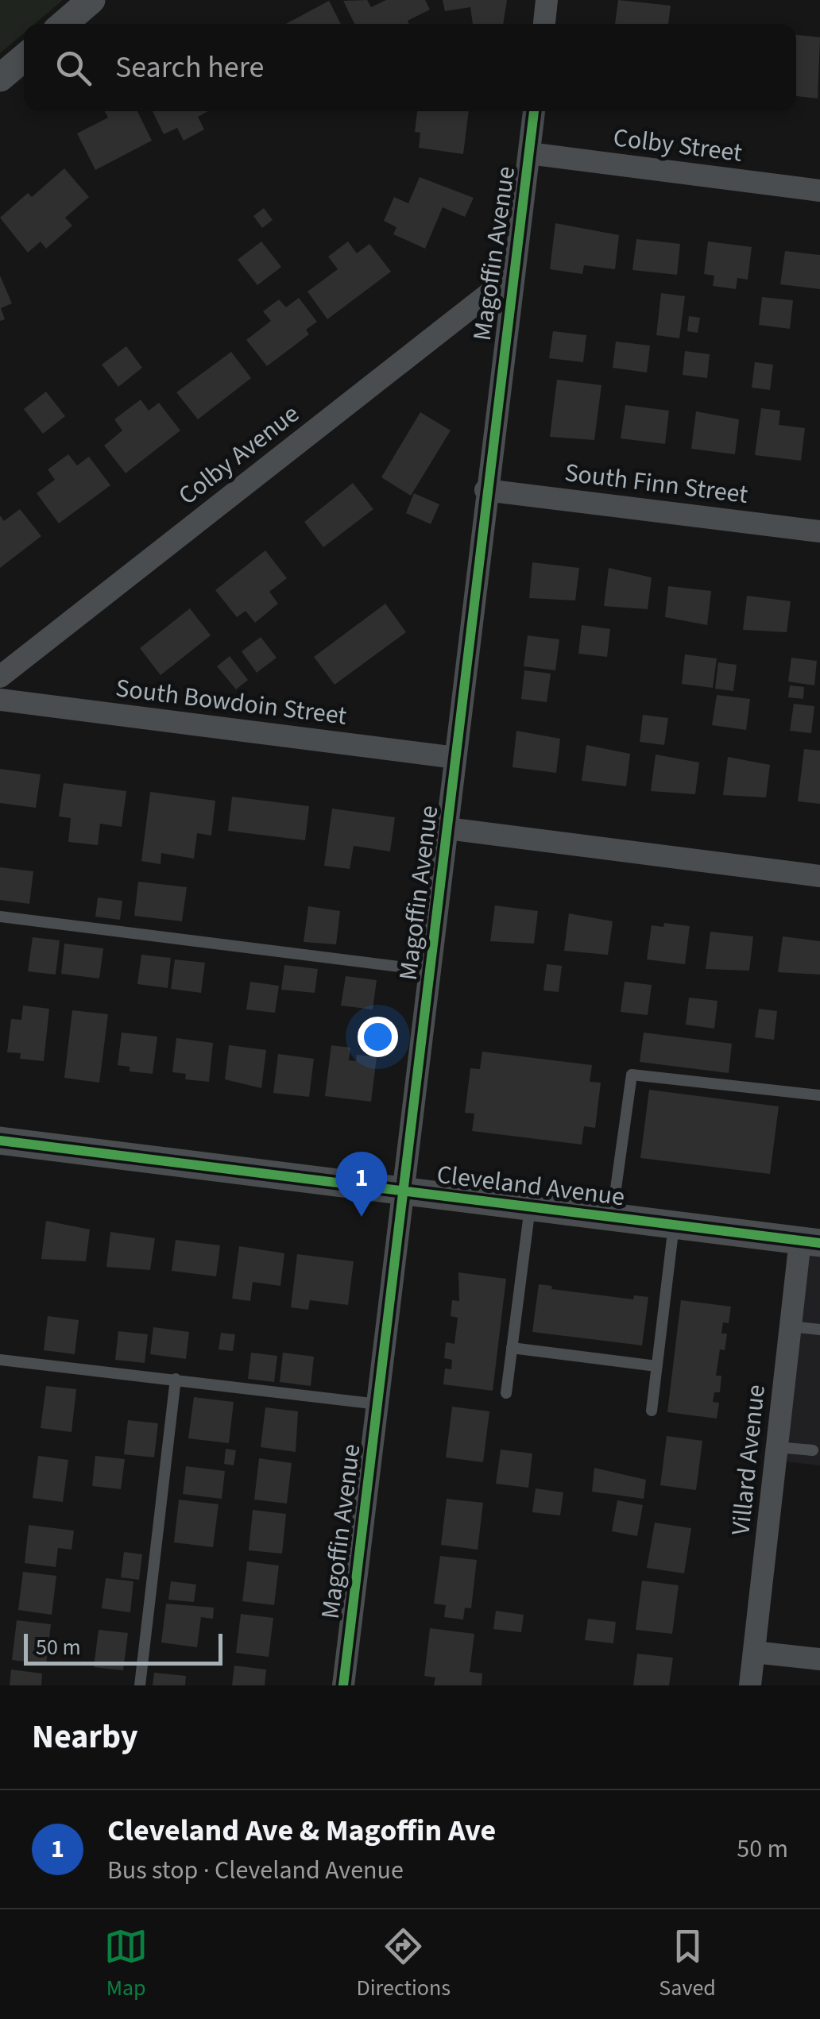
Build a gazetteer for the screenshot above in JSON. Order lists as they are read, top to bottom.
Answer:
{
  "streets": {
    "street": [
      "Colby Street",
      "Magoffin Avenue",
      "Colby Avenue",
      "South Finn Street",
      "South Bowdoin Street",
      "Cleveland Avenue",
      "Villard Avenue"
    ]
  },
  "crossings": [
    ["Colby Street", "Magoffin Avenue"],
    ["Magoffin Avenue", "Colby Avenue"],
    ["Magoffin Avenue", "South Finn Street"],
    ["Magoffin Avenue", "South Bowdoin Street"],
    ["Magoffin Avenue", "Cleveland Avenue"],
    ["Cleveland Avenue", "Villard Avenue"]
  ],
  "scale_bar": "50 m",
  "page": {
    "search": "Search here",
    "pins": "1",
    "scale": "50 m",
    "heading": "Nearby",
    "list": [
      {
        "mark": "1",
        "name": "Cleveland Ave & Magoffin Ave",
        "note": "Bus stop · Cleveland Avenue",
        "value": "50 m"
      }
    ],
    "nav": ["Map", "Directions", "Saved"]
  }
}
